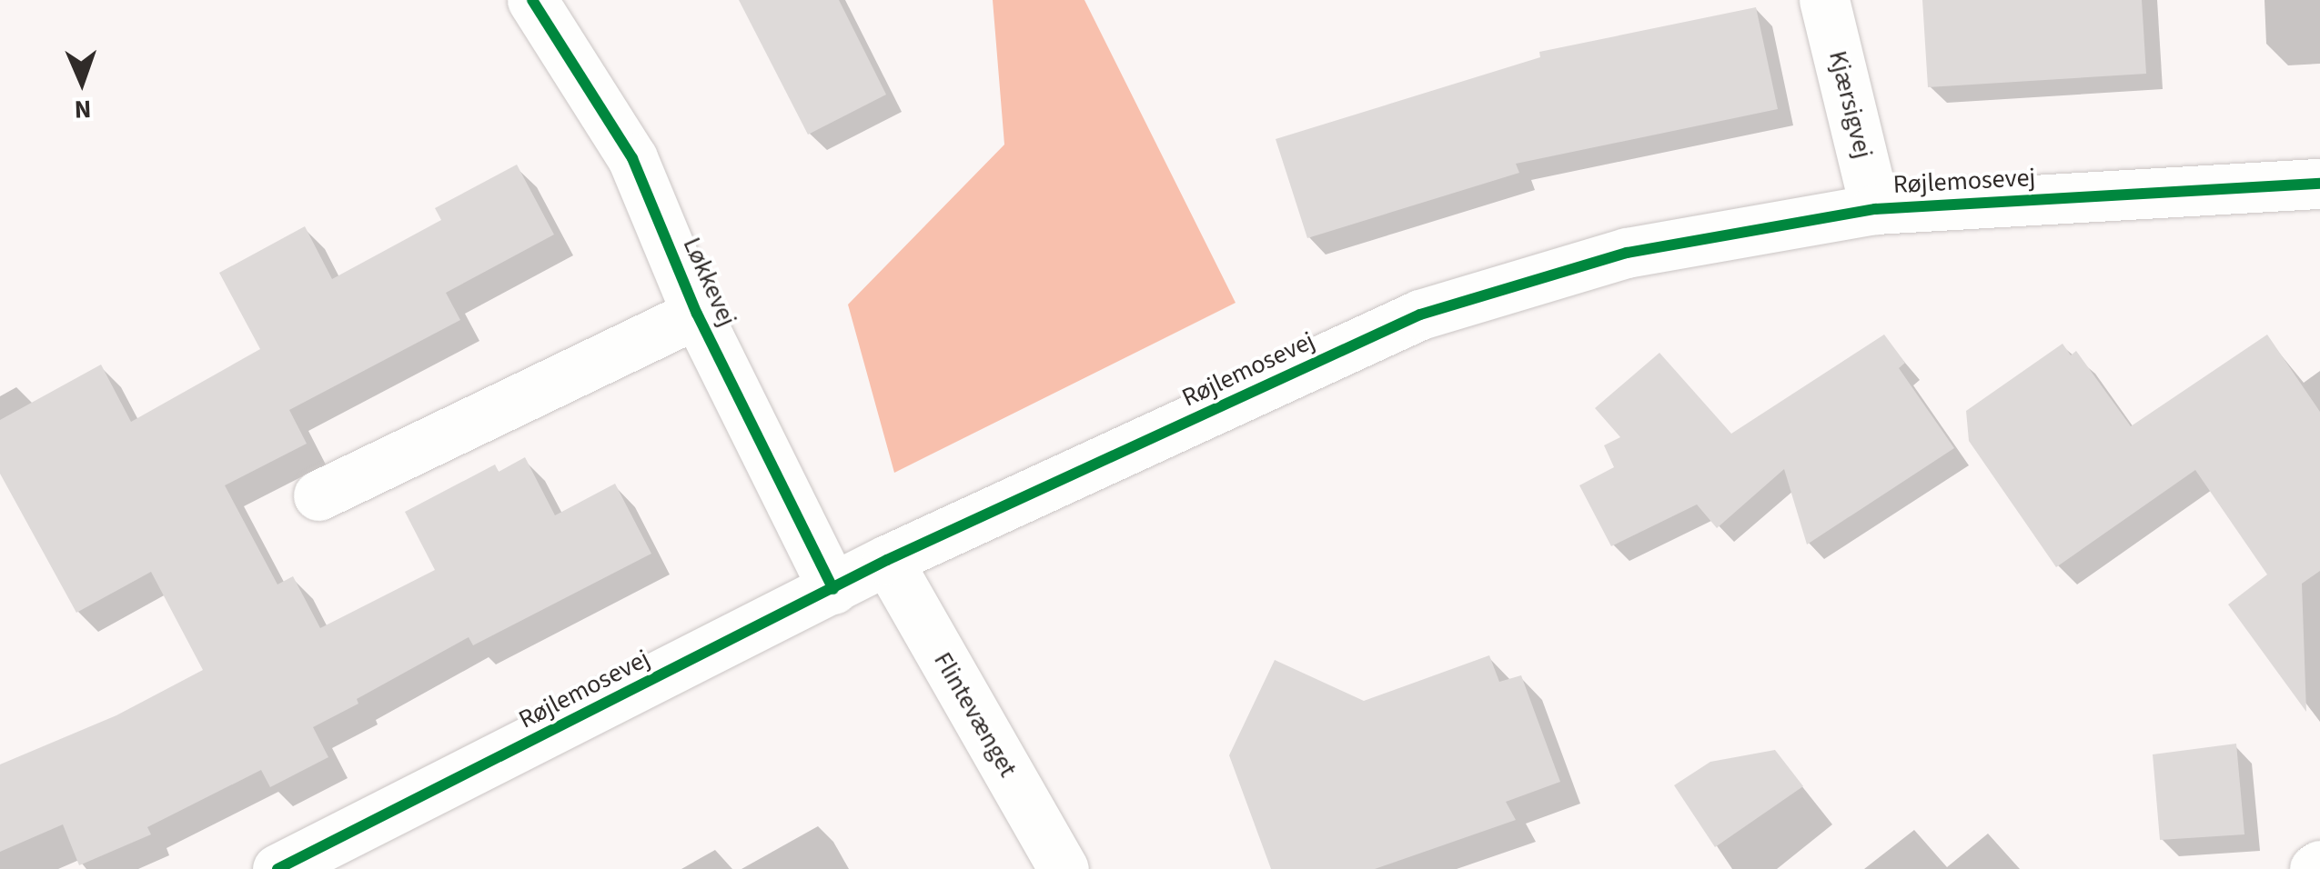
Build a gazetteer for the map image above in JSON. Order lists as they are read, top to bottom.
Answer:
{
  "streets": {
    "street": [
      "Kjærsigvej",
      "Røjlemosevej",
      "Løkkevej",
      "Flintevænget"
    ]
  },
  "crossings": [
    ["Kjærsigvej", "Røjlemosevej"],
    ["Røjlemosevej", "Løkkevej"],
    ["Røjlemosevej", "Flintevænget"]
  ],
  "north": "bottom"
}
